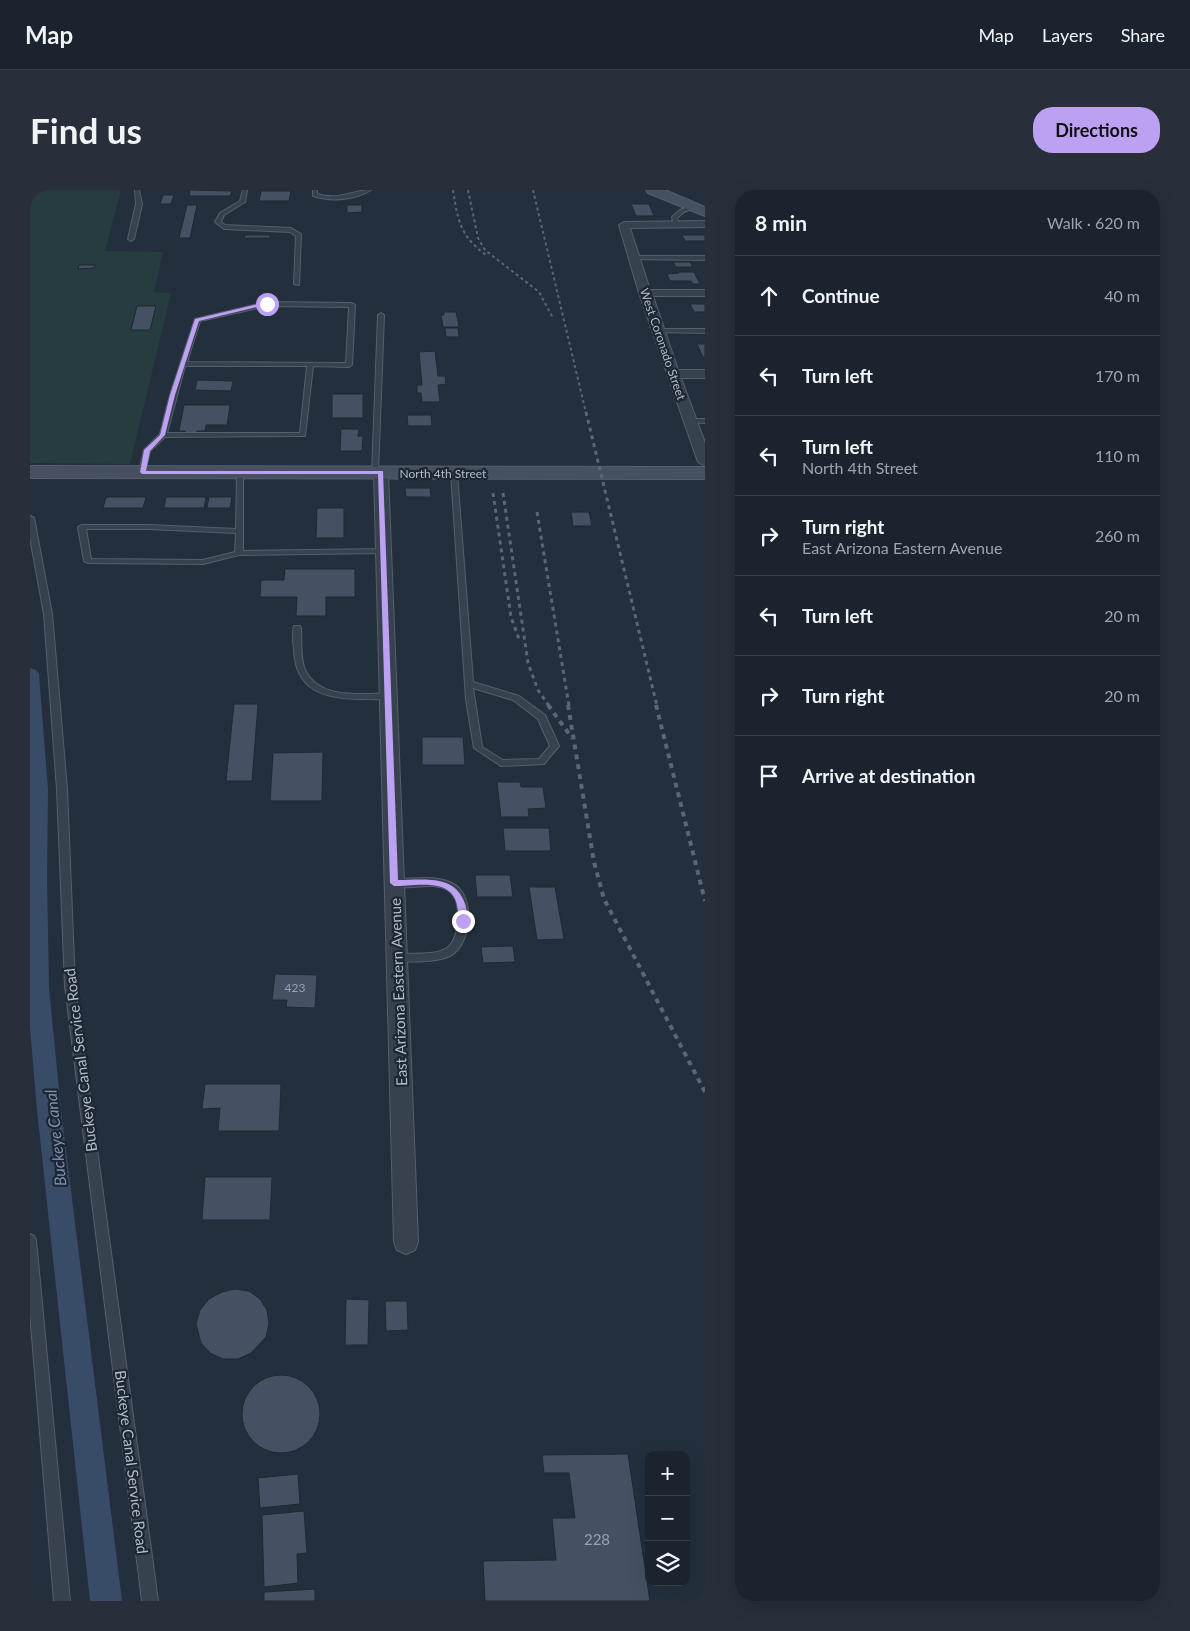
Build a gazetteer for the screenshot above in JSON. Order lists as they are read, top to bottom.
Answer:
{
  "streets": {
    "street": ["West Coronado Street", "North 4th Street", "East Arizona Eastern Avenue"],
    "lane": ["Buckeye Canal Service Road"]
  },
  "crossings": [
    ["North 4th Street", "East Arizona Eastern Avenue"]
  ],
  "water": ["Buckeye Canal"],
  "house_numbers": ["423", "228"],
  "page": {
    "header": "Map",
    "nav": ["Map", "Layers", "Share"],
    "buttons": "Directions",
    "title": "Find us",
    "heading": ["8 min", "Walk · 620 m"],
    "list": [
      ["Continue", "40 m"],
      ["Turn left", "170 m"],
      ["Turn left", "North 4th Street", "110 m"],
      ["Turn right", "East Arizona Eastern Avenue", "260 m"],
      ["Turn left", "20 m"],
      ["Turn right", "20 m"],
      "Arrive at destination"
    ],
    "map_buttons": ["+", "−"]
  }
}
